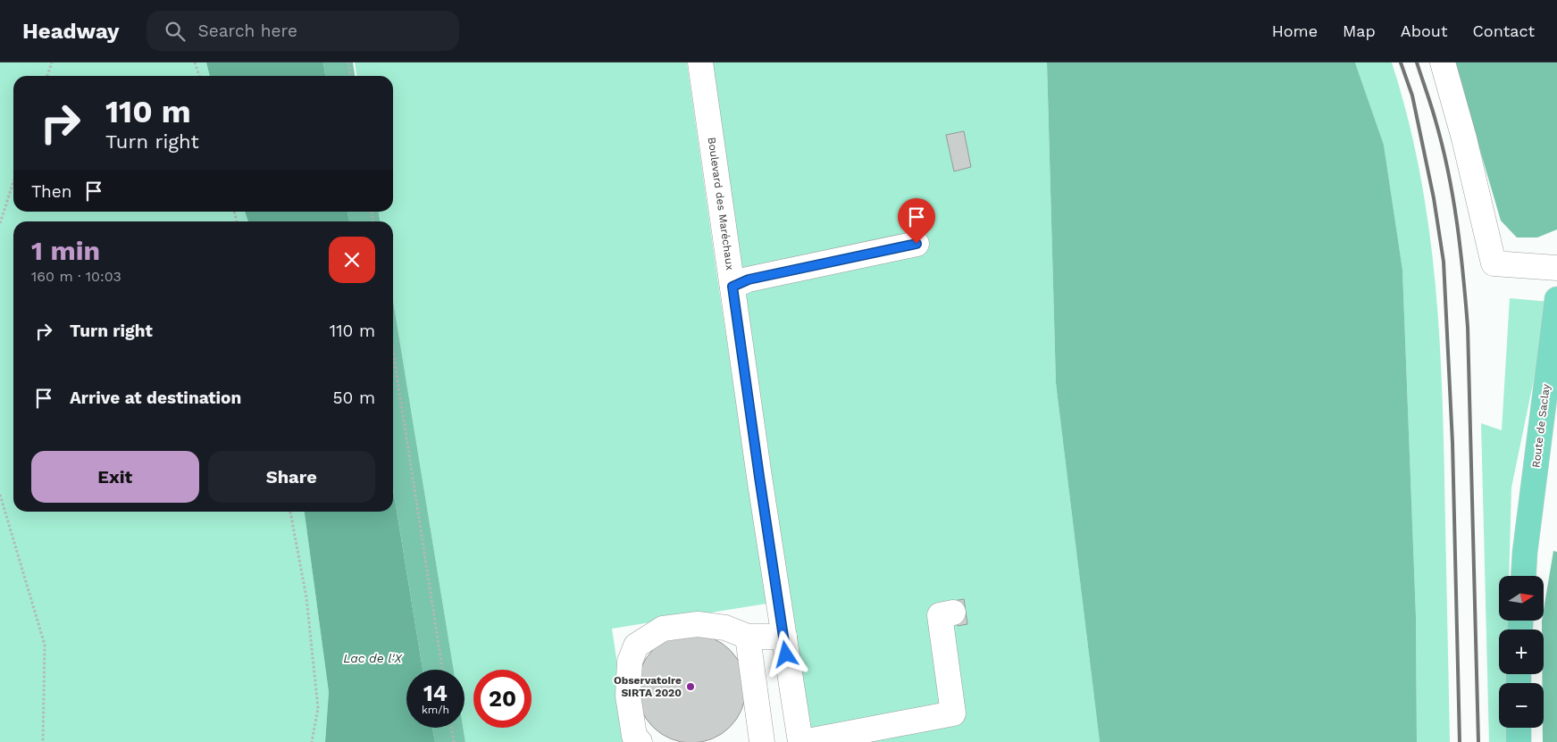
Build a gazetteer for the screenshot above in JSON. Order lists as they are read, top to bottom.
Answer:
{
  "streets": {
    "main road": ["Route de Saclay"],
    "lane": ["Boulevard des Maréchaux"]
  },
  "water": ["Lac de l'X"],
  "places": ["Observatoire SIRTA 2020"],
  "north": "right",
  "page": {
    "header": "Headway",
    "search": "Search here",
    "nav": [
      "Home",
      "Map",
      "About",
      "Contact"
    ],
    "turn": ["110 m", "Turn right"],
    "then": "Then",
    "heading": ["1 min", "160 m · 10:03"],
    "list": [
      {
        "name": "Turn right",
        "value": "110 m"
      },
      {
        "name": "Arrive at destination",
        "value": "50 m"
      }
    ],
    "buttons": ["Exit", "Share"],
    "map_buttons": ["+", "−"],
    "speed": "14 km/h",
    "limit": "20"
  }
}
